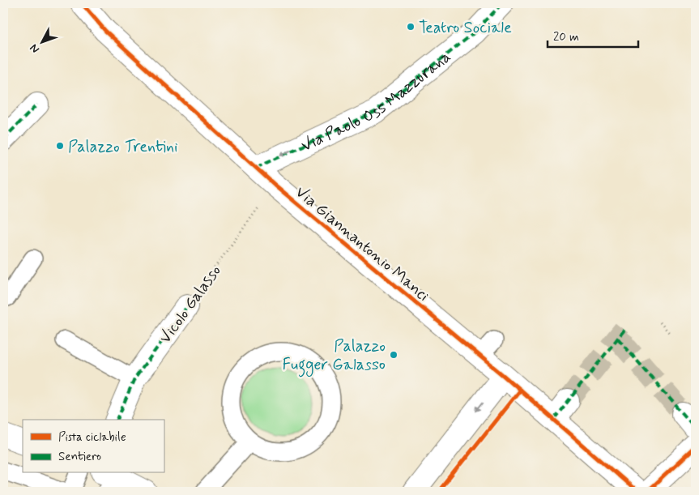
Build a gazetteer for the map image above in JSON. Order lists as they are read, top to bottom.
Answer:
{
  "streets": {
    "street": ["Via Paolo Oss Mazzurana", "Via Giannantonio Manci", "Vicolo Galasso"]
  },
  "crossings": [
    ["Via Paolo Oss Mazzurana", "Via Giannantonio Manci"]
  ],
  "one_way": ["Via Paolo Oss Mazzurana"],
  "places": ["Teatro Sociale", "Palazzo Trentini", "Palazzo Fugger Galasso"],
  "legend": ["Pista ciclabile", "Sentiero"],
  "scale_bar": "20 m",
  "north": "bottom left"
}
